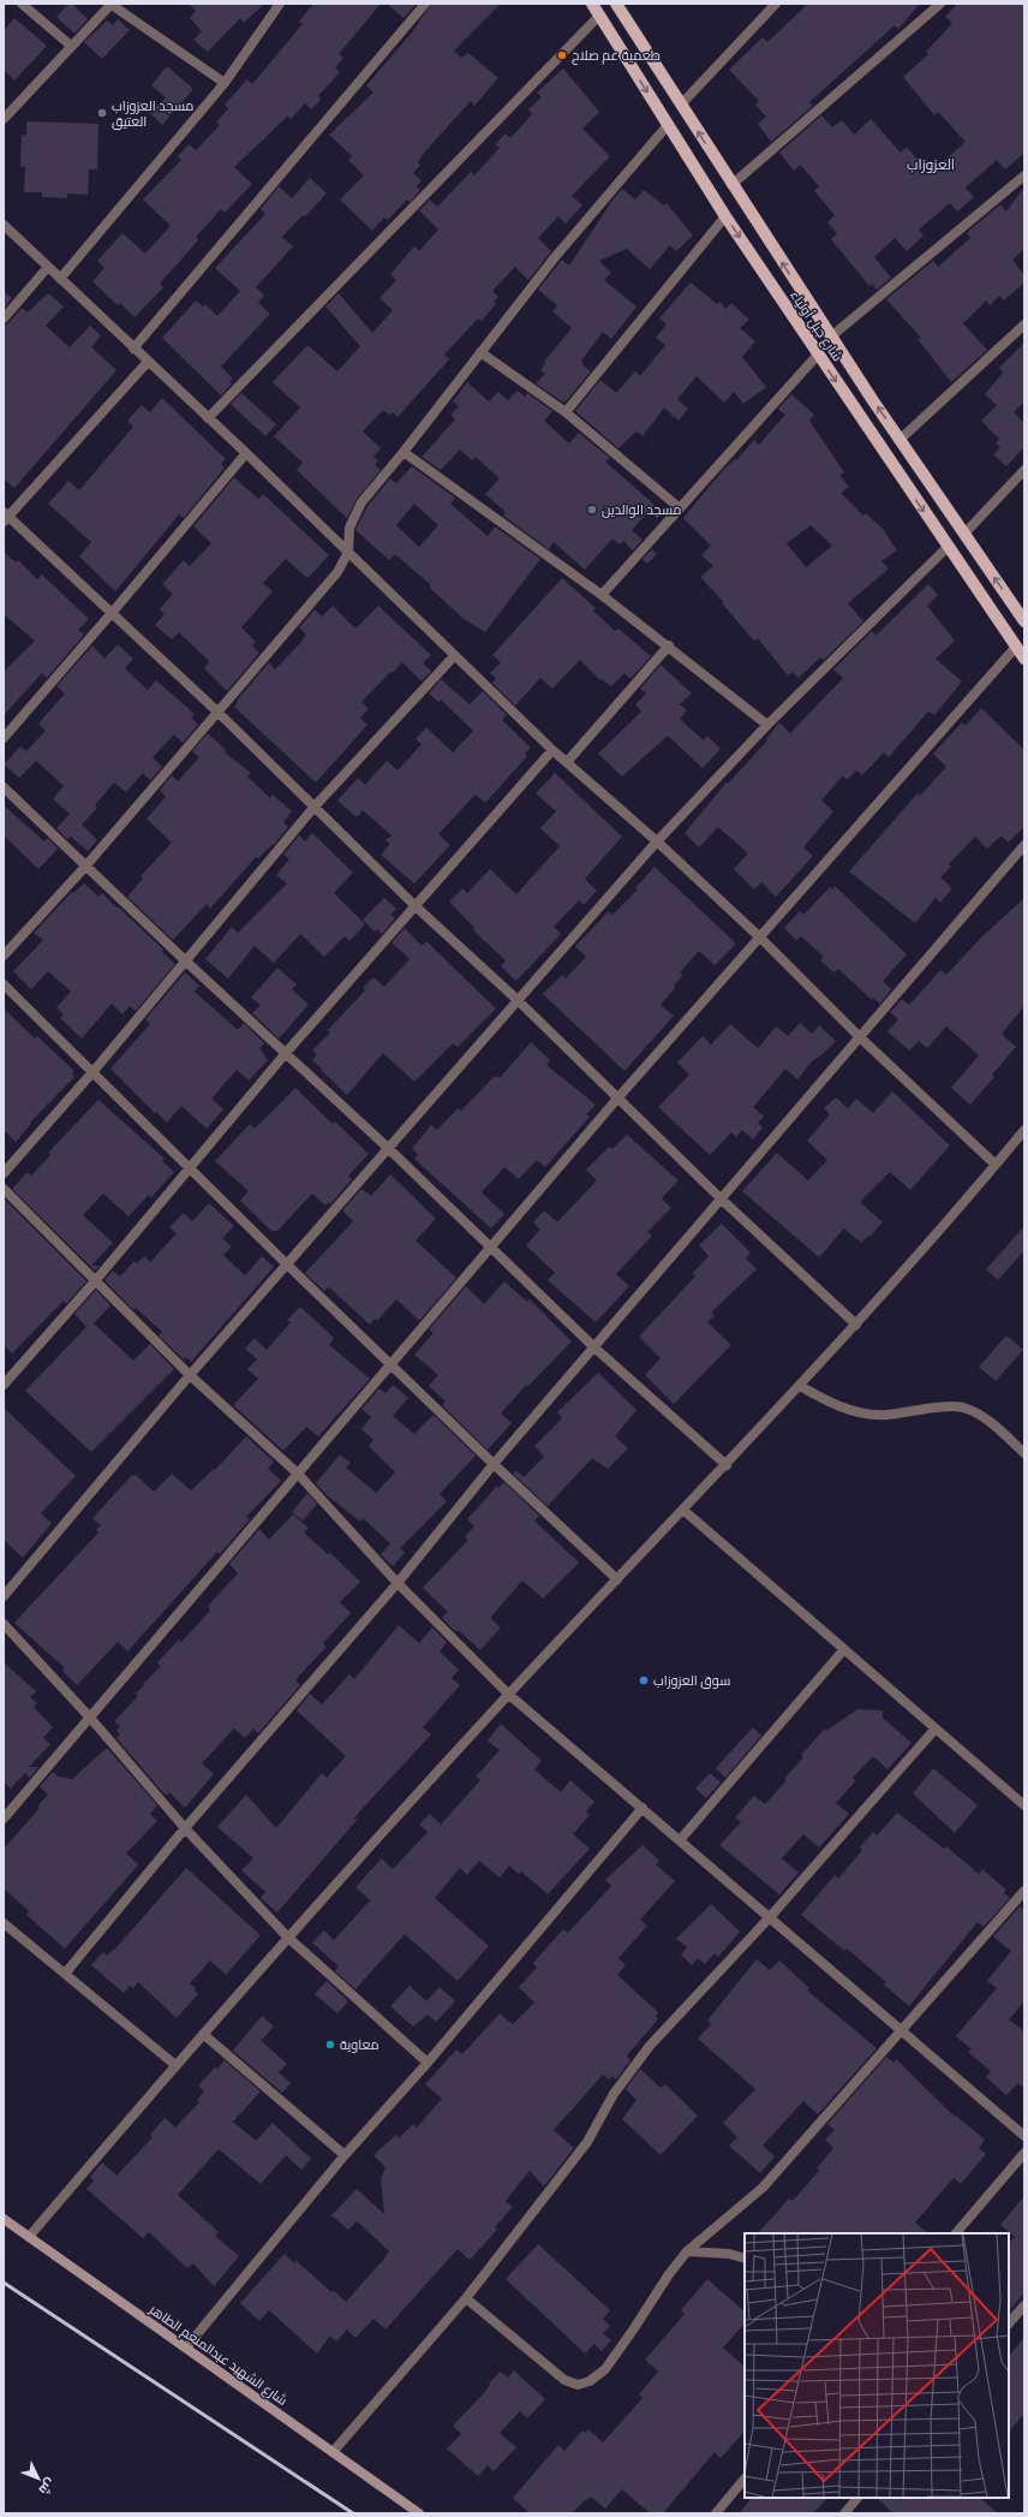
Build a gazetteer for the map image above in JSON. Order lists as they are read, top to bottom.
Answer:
{
  "streets": {
    "main road": ["شارع جبل أولياء"],
    "street": ["شارع الشهيد عبدالمنعم الطاهر"]
  },
  "districts": ["العزوزاب"],
  "places": [
    "طعمية عم صلاح",
    "مسجد العزوزاب العتيق",
    "مسجد الوالدين",
    "سوق العزوزاب",
    "معاوية"
  ],
  "north": "bottom right"
}
